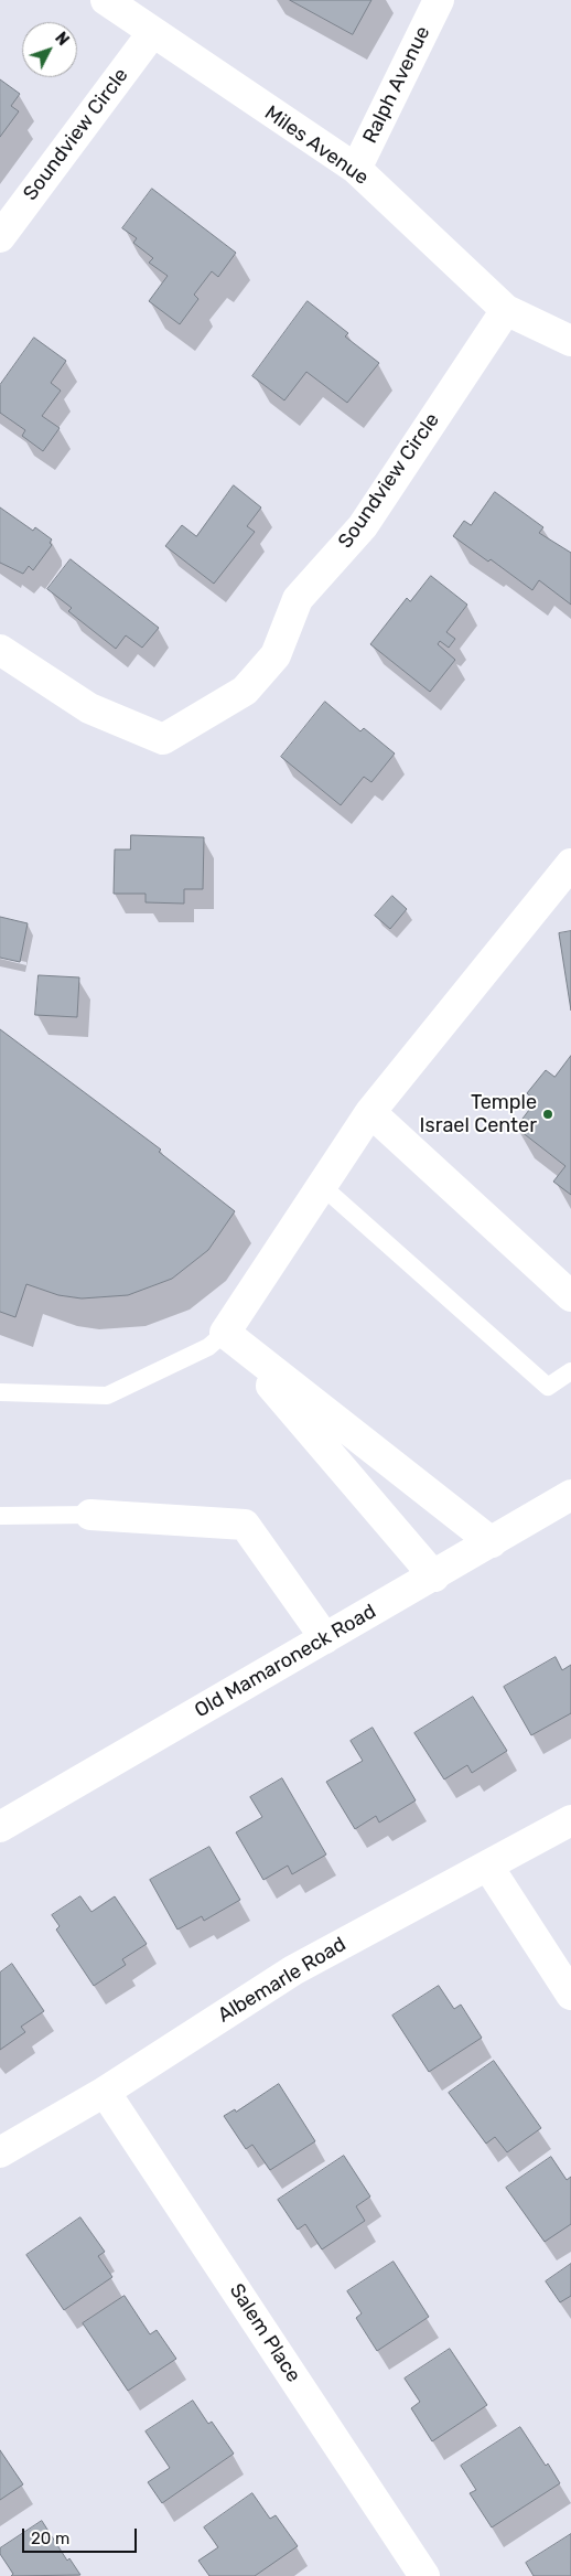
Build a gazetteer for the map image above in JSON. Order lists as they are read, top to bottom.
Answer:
{
  "streets": {
    "street": [
      "Ralph Avenue",
      "Soundview Circle",
      "Miles Avenue",
      "Old Mamaroneck Road",
      "Albemarle Road",
      "Salem Place"
    ]
  },
  "crossings": [
    ["Ralph Avenue", "Miles Avenue"],
    ["Soundview Circle", "Miles Avenue"],
    ["Albemarle Road", "Salem Place"]
  ],
  "places": ["Temple Israel Center"],
  "scale_bar": "20 m",
  "north": "top right"
}
